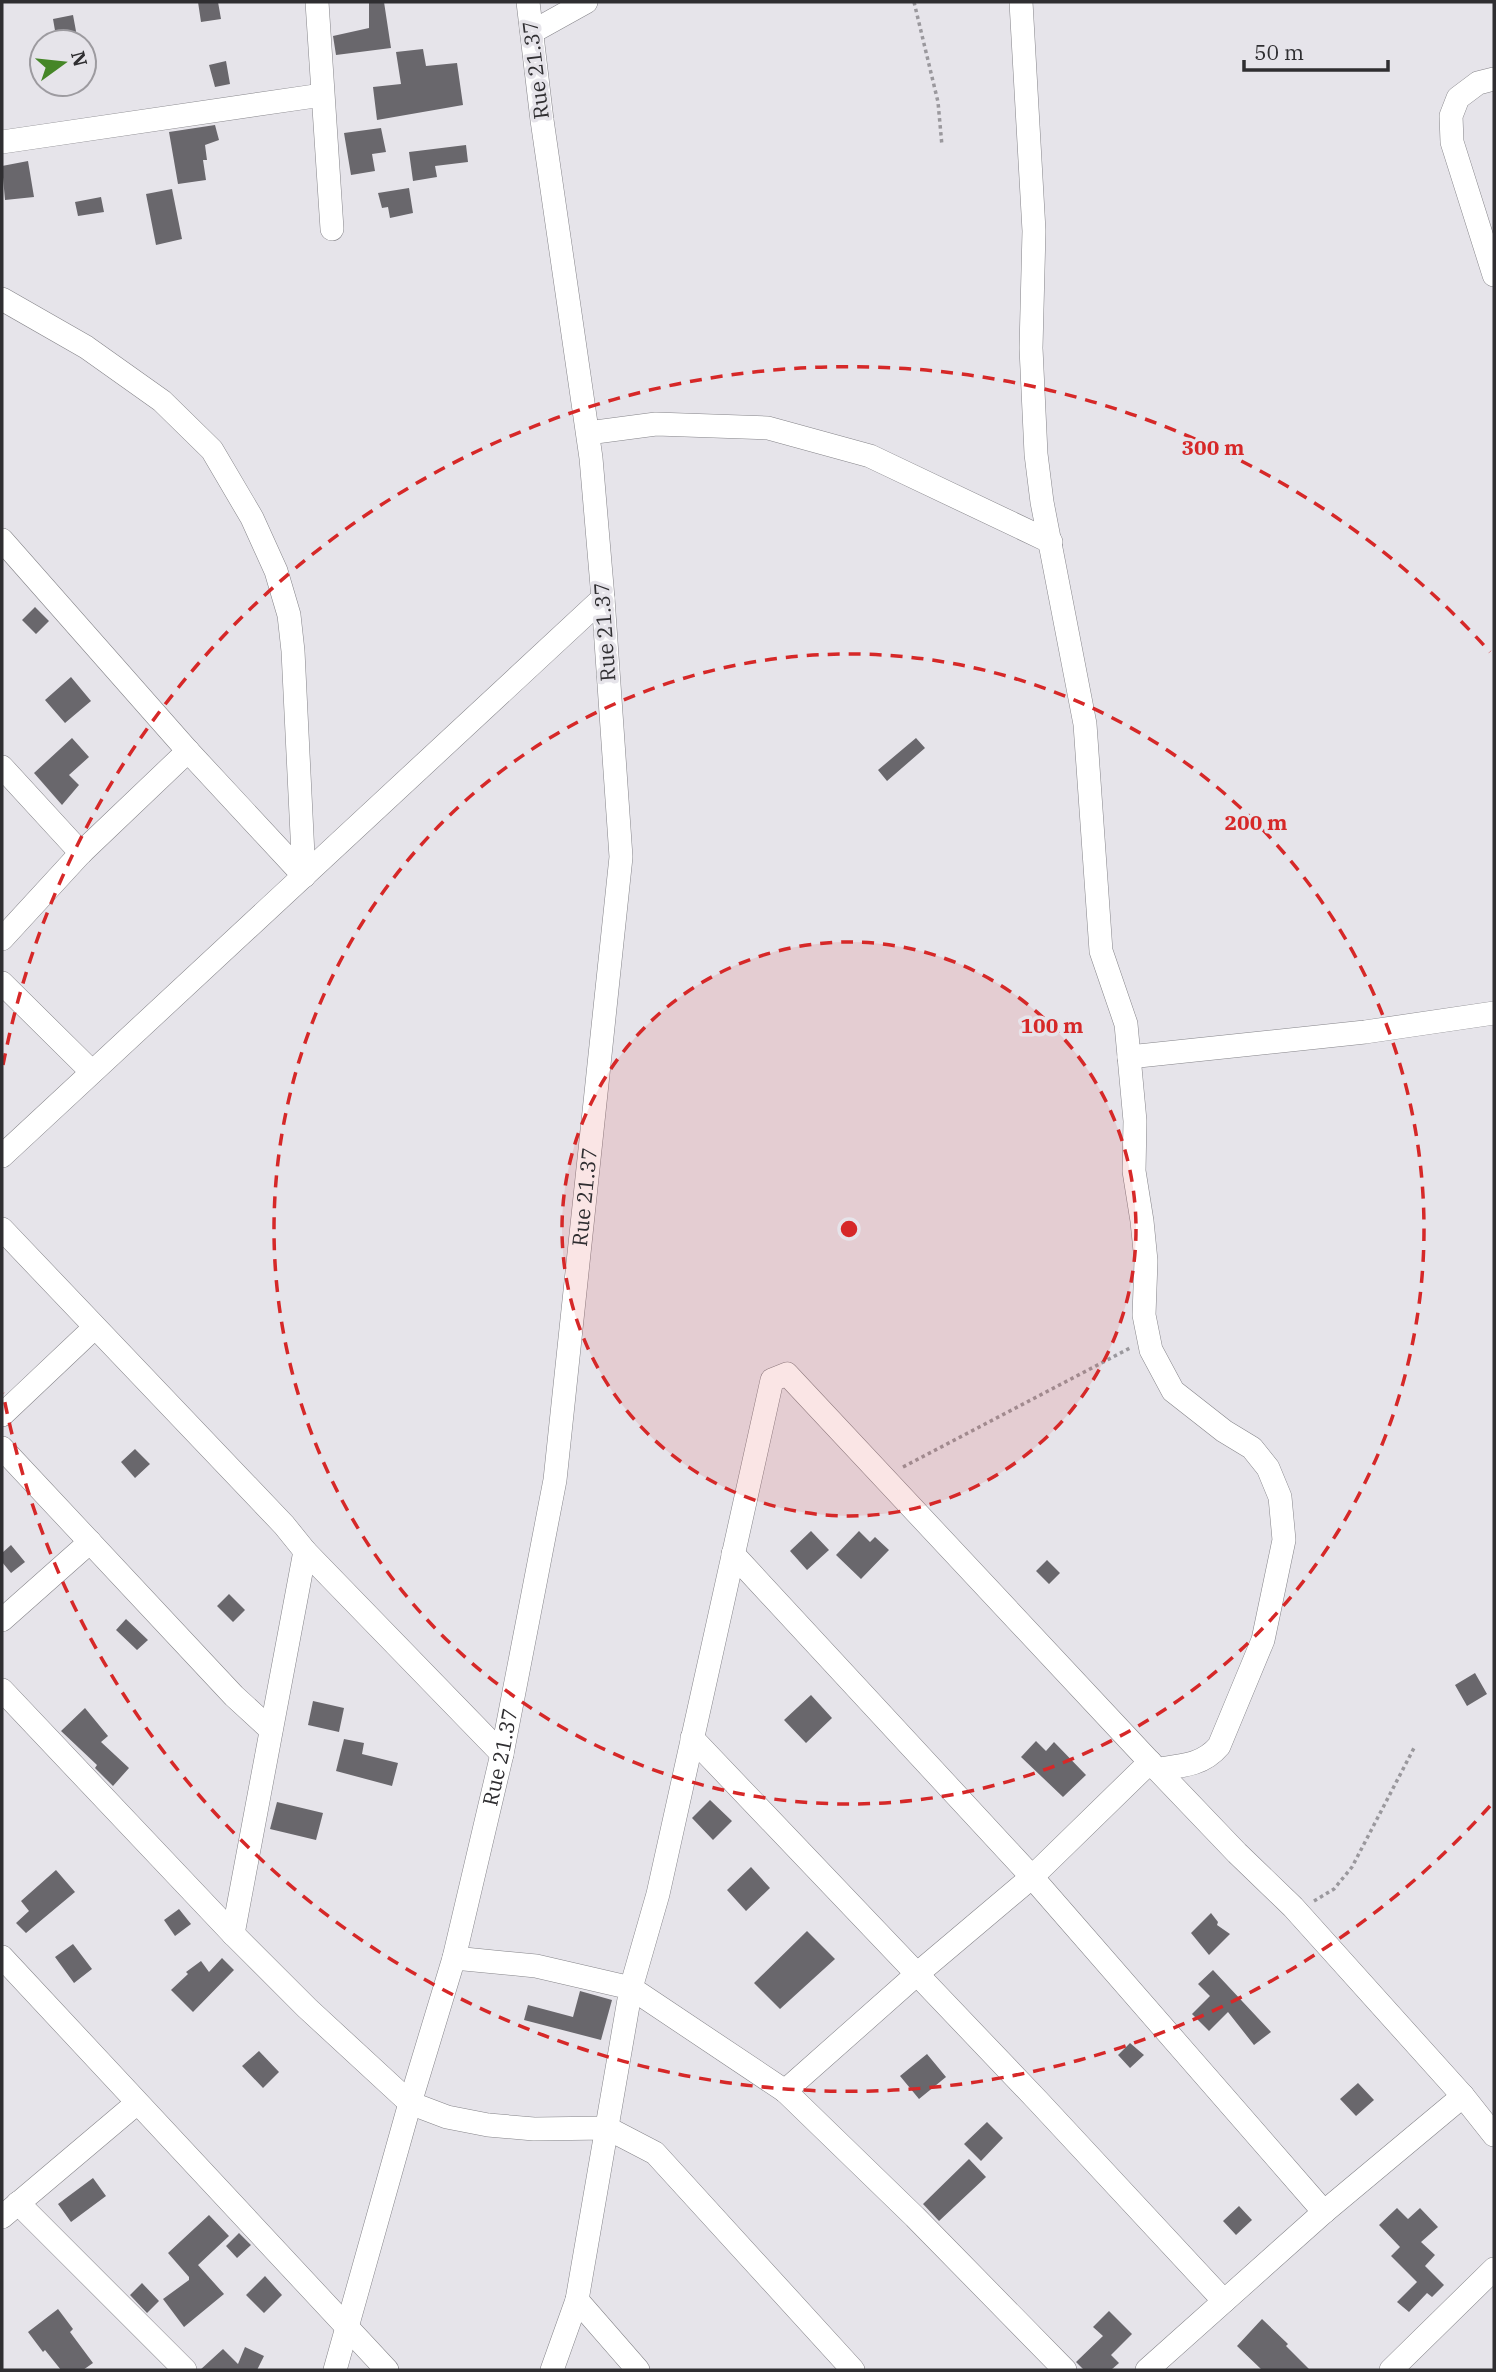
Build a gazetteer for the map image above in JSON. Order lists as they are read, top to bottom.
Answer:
{
  "streets": {
    "street": ["Rue 21.37"]
  },
  "scale_bar": "50 m",
  "north": "right",
  "rings": ["300 m", "200 m", "100 m"]
}
